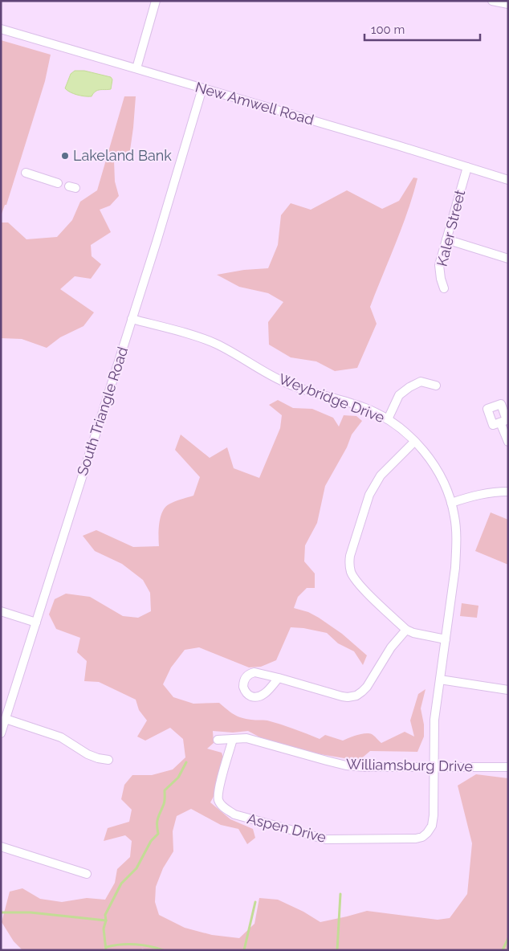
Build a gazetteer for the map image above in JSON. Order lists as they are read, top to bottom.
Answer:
{
  "streets": {
    "street": [
      "New Amwell Road",
      "Kaler Street",
      "Weybridge Drive",
      "South Triangle Road",
      "Williamsburg Drive",
      "Aspen Drive"
    ]
  },
  "crossings": [
    ["New Amwell Road", "Kaler Street"],
    ["New Amwell Road", "South Triangle Road"],
    ["Weybridge Drive", "South Triangle Road"],
    ["Weybridge Drive", "Williamsburg Drive"],
    ["Weybridge Drive", "Aspen Drive"],
    ["Williamsburg Drive", "Aspen Drive"]
  ],
  "places": ["Lakeland Bank"],
  "scale_bar": "100 m"
}
